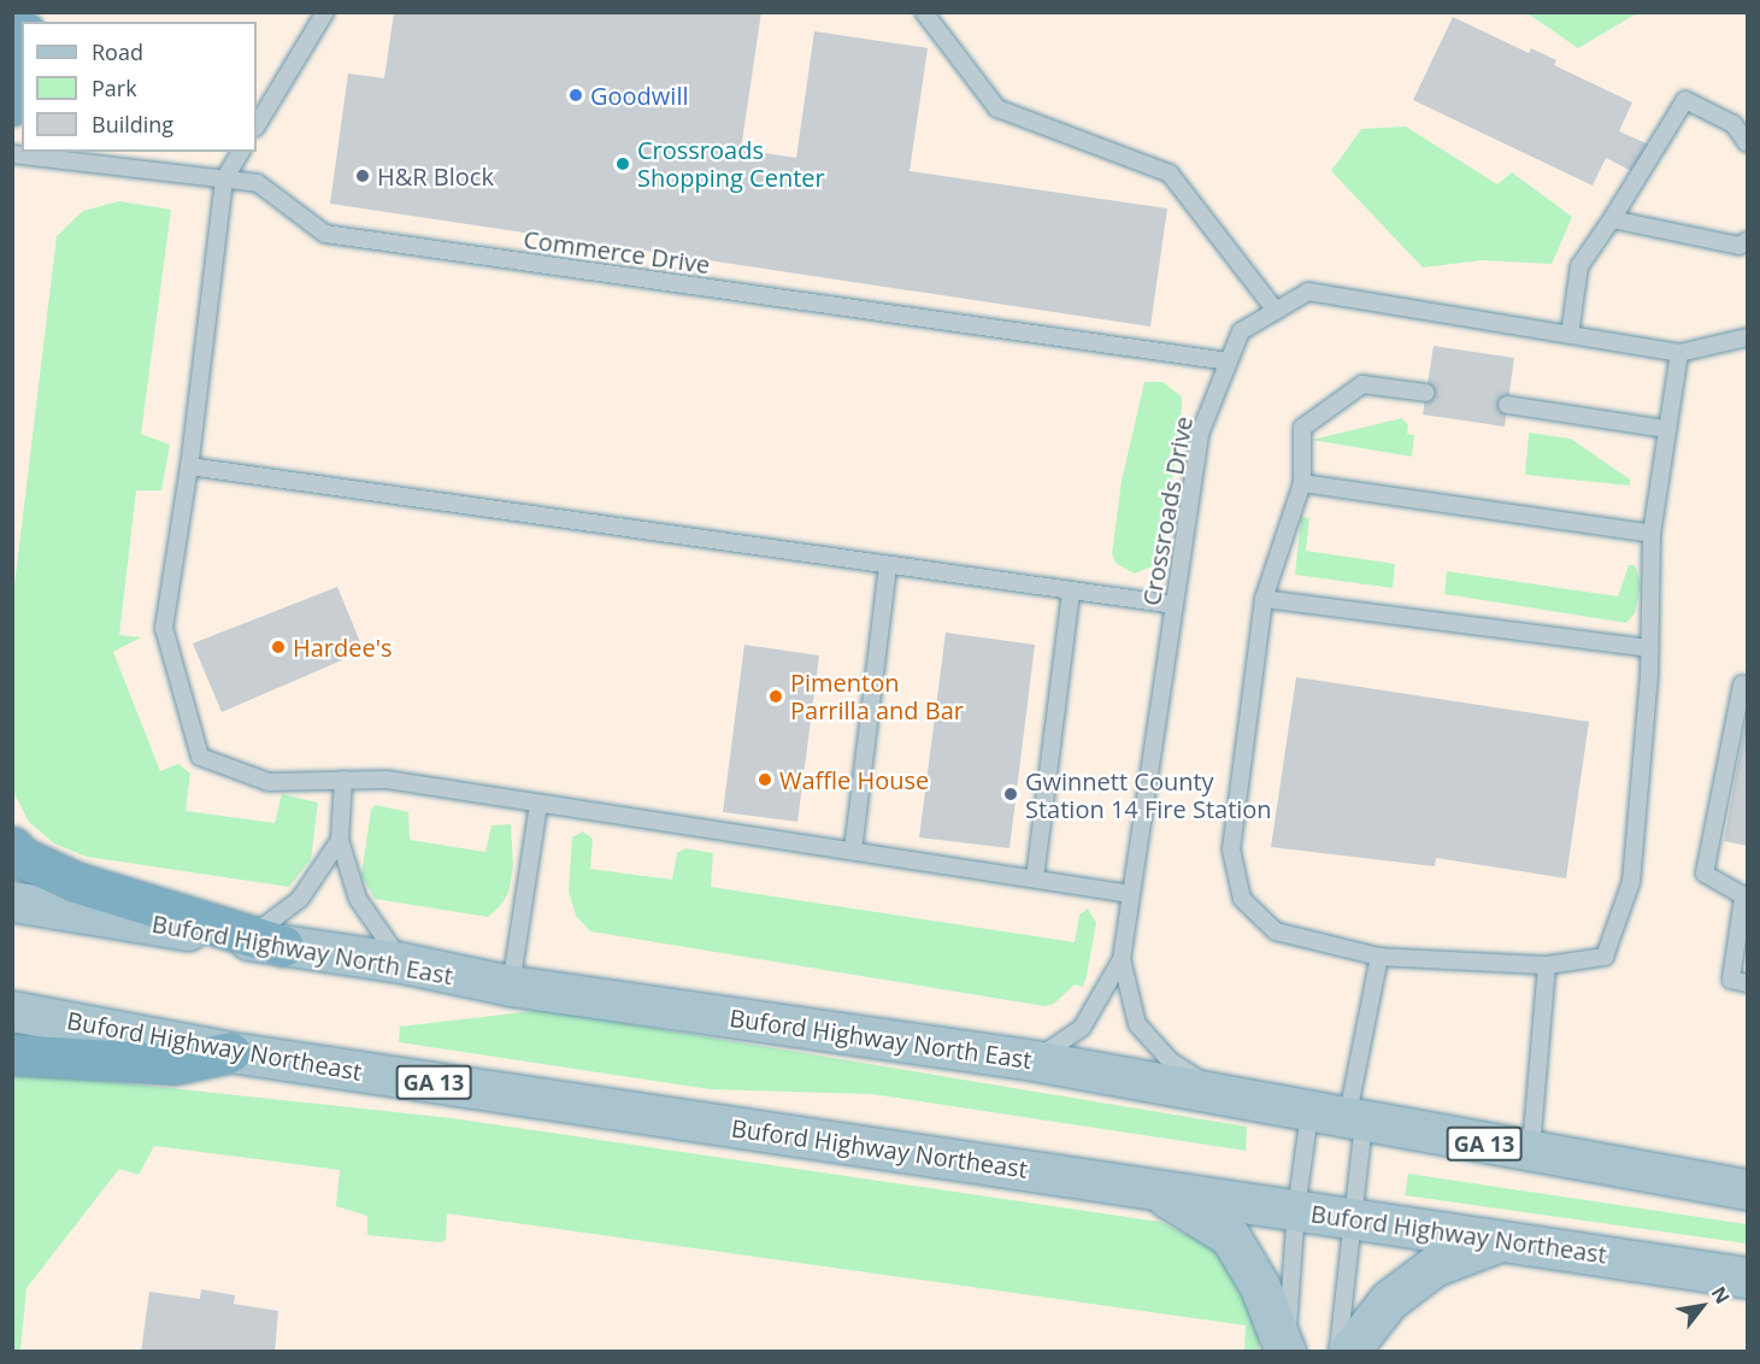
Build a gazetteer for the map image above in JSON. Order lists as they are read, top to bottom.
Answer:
{
  "streets": {
    "main road": ["Buford Highway North East", "Buford Highway Northeast", "GA 13"],
    "lane": ["Commerce Drive", "Crossroads Drive"]
  },
  "crossings": [
    ["Commerce Drive", "Crossroads Drive"],
    ["Crossroads Drive", "Buford Highway North East"]
  ],
  "places": [
    "Goodwill",
    "Crossroads Shopping Center",
    "H&R Block",
    "Hardee's",
    "Pimenton Parrilla and Bar",
    "Waffle House",
    "Gwinnett County Station 14 Fire Station"
  ],
  "legend": ["Road", "Park", "Building"],
  "north": "top right"
}
